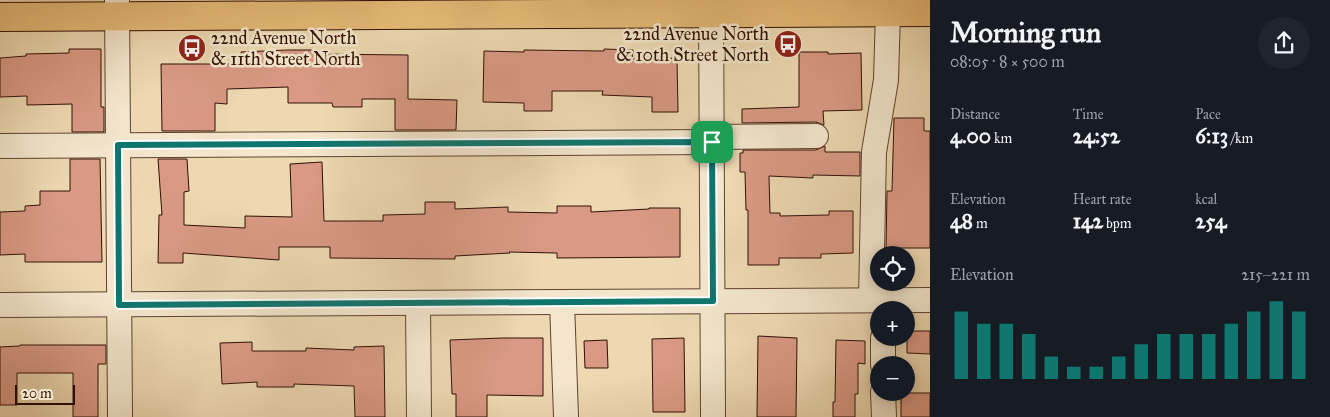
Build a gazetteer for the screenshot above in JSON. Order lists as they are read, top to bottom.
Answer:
{
  "places": {
    "bus stop": ["22nd Avenue North & 10th Street North", "22nd Avenue North & 11th Street North"]
  },
  "scale_bar": "20 m",
  "page": {
    "heading": ["Morning run", "08:05 · 8 × 500 m"],
    "stats": [
      ["Distance", "4.00 km"],
      ["Time", "24:52"],
      ["Pace", "6:13 /km"],
      ["Elevation", "48 m"],
      ["Heart rate", "142 bpm"],
      ["kcal", "254"]
    ],
    "map_buttons": ["+", "−"],
    "chart": ["Elevation", "215–221 m"],
    "scale": "20 m"
  }
}
